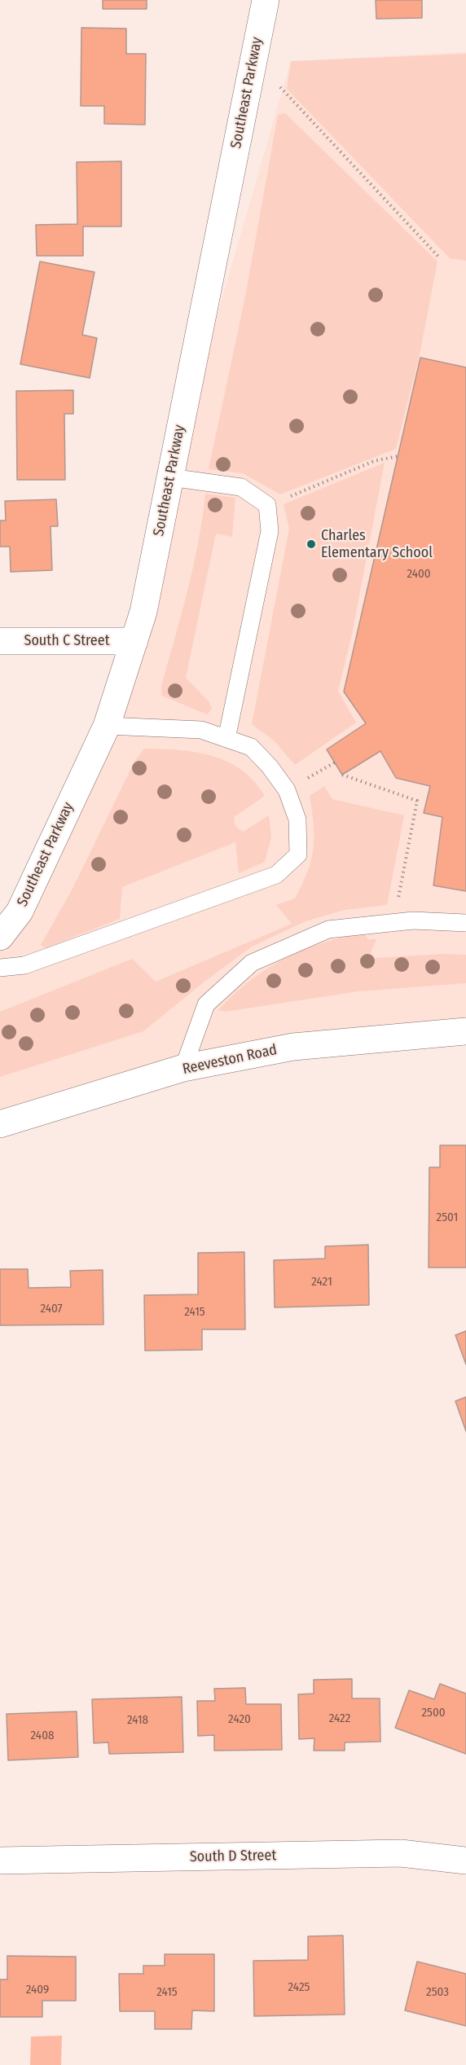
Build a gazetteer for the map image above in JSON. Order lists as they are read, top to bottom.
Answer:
{
  "streets": {
    "street": [
      "Southeast Parkway",
      "South C Street",
      "Reeveston Road",
      "South D Street"
    ]
  },
  "crossings": [
    ["Southeast Parkway", "South C Street"]
  ],
  "places": ["Charles Elementary School"],
  "house_numbers": [
    "2400",
    "2501",
    "2421",
    "2407",
    "2415",
    "2500",
    "2422",
    "2420",
    "2418",
    "2408",
    "2425",
    "2409",
    "2415",
    "2503"
  ]
}
